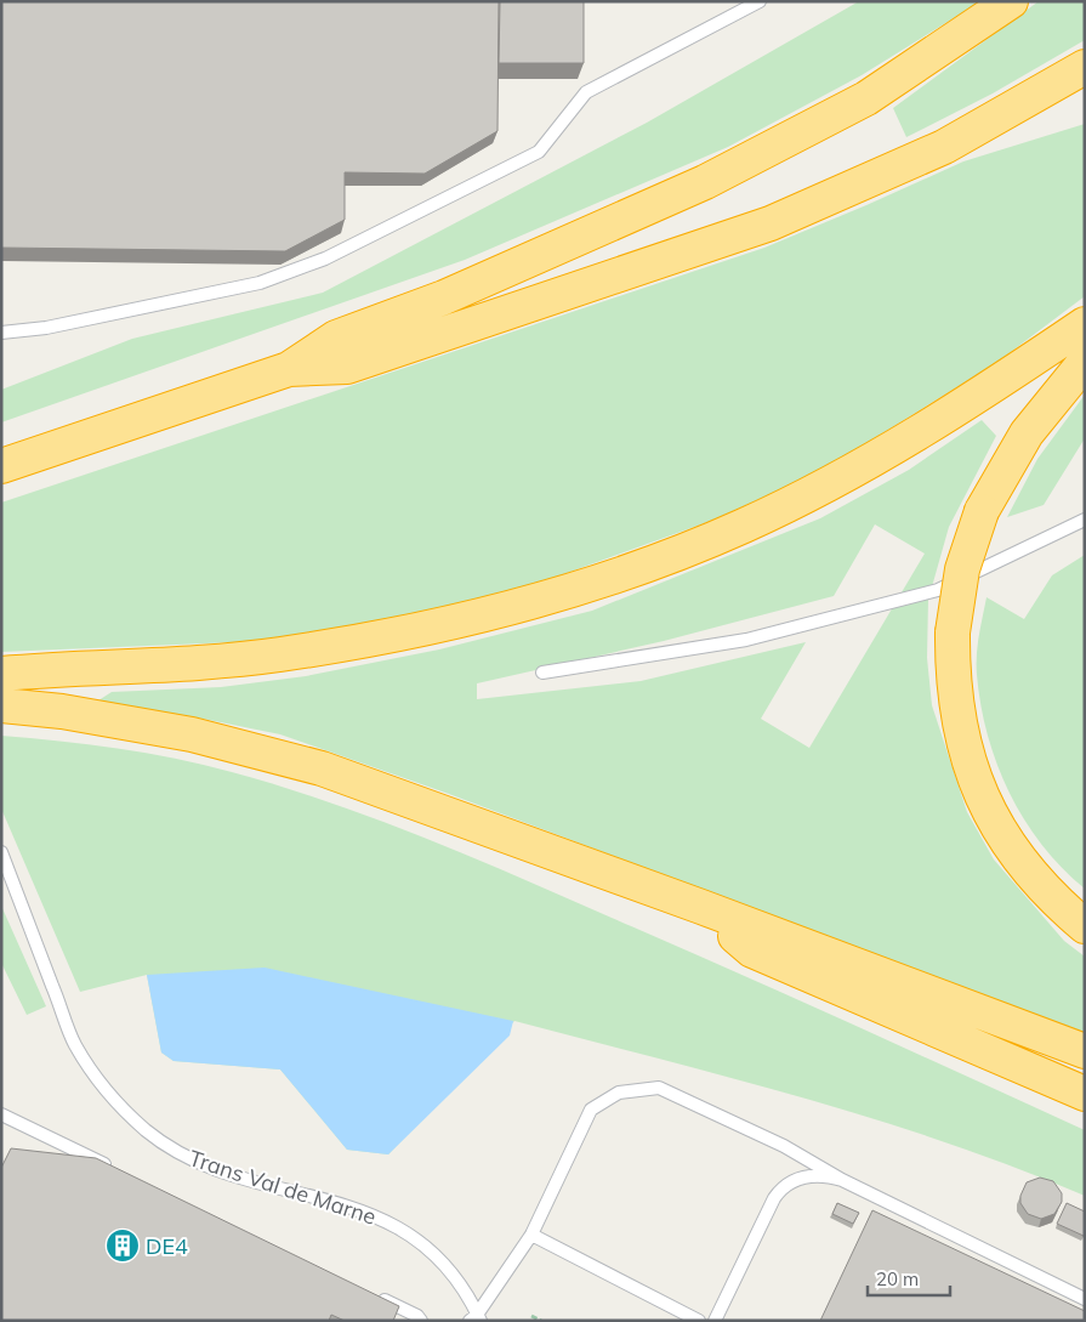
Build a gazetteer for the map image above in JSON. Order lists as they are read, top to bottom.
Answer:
{
  "streets": {
    "lane": ["Trans Val de Marne"]
  },
  "places": {
    "building": ["DE4"]
  },
  "scale_bar": "20 m"
}
